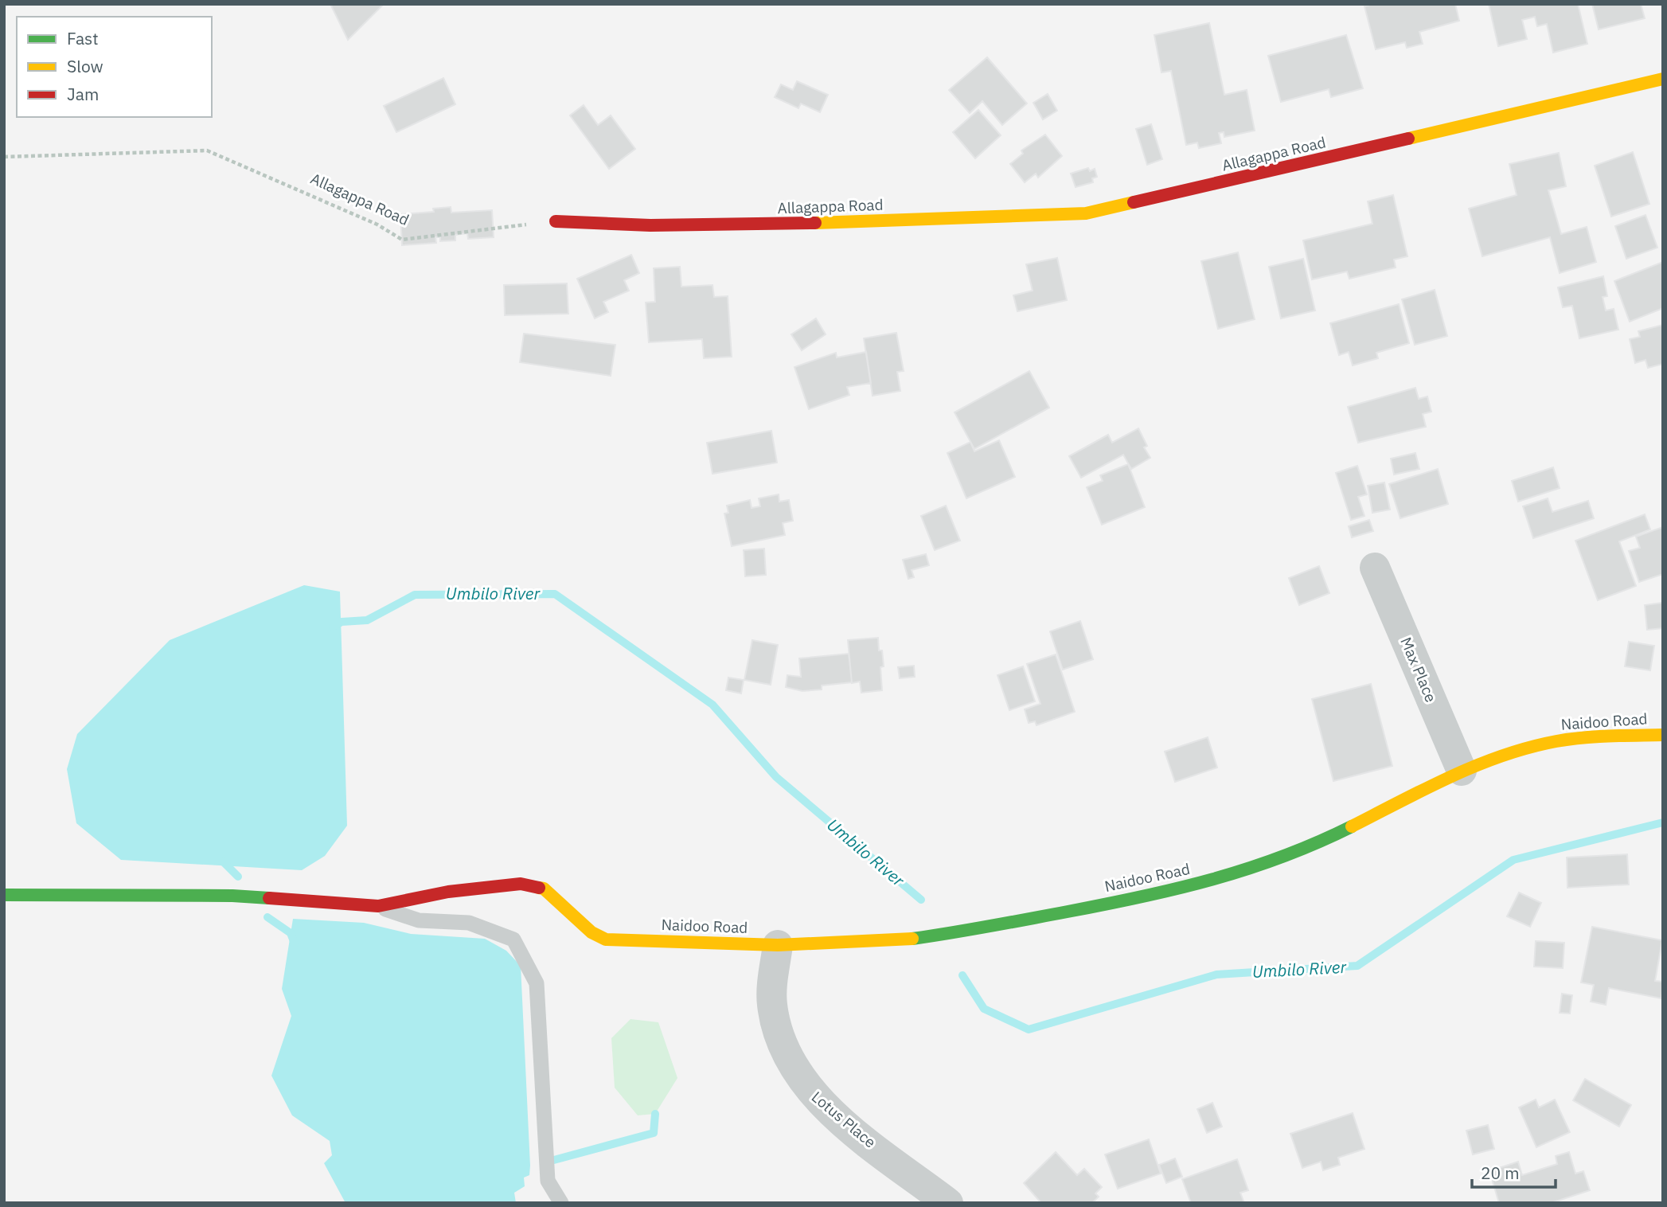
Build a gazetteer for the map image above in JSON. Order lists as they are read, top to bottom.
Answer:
{
  "streets": {
    "street": [
      "Allagappa Road",
      "Max Place",
      "Naidoo Road",
      "Lotus Place"
    ]
  },
  "crossings": [
    ["Max Place", "Naidoo Road"],
    ["Naidoo Road", "Lotus Place"]
  ],
  "water": ["Umbilo River"],
  "legend": ["Fast", "Slow", "Jam"],
  "scale_bar": "20 m"
}
